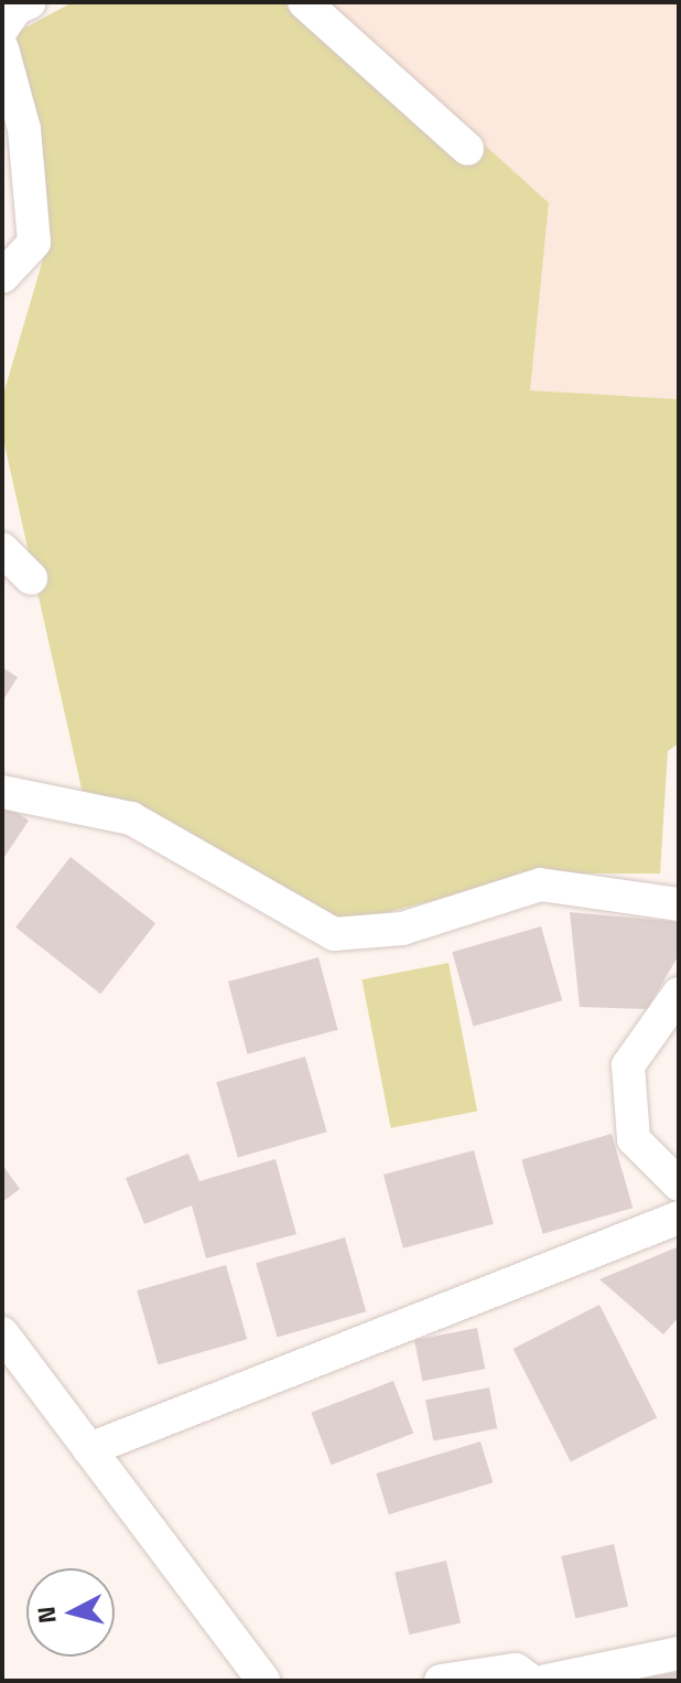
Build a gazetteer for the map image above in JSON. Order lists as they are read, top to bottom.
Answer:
{
  "north": "left"
}
